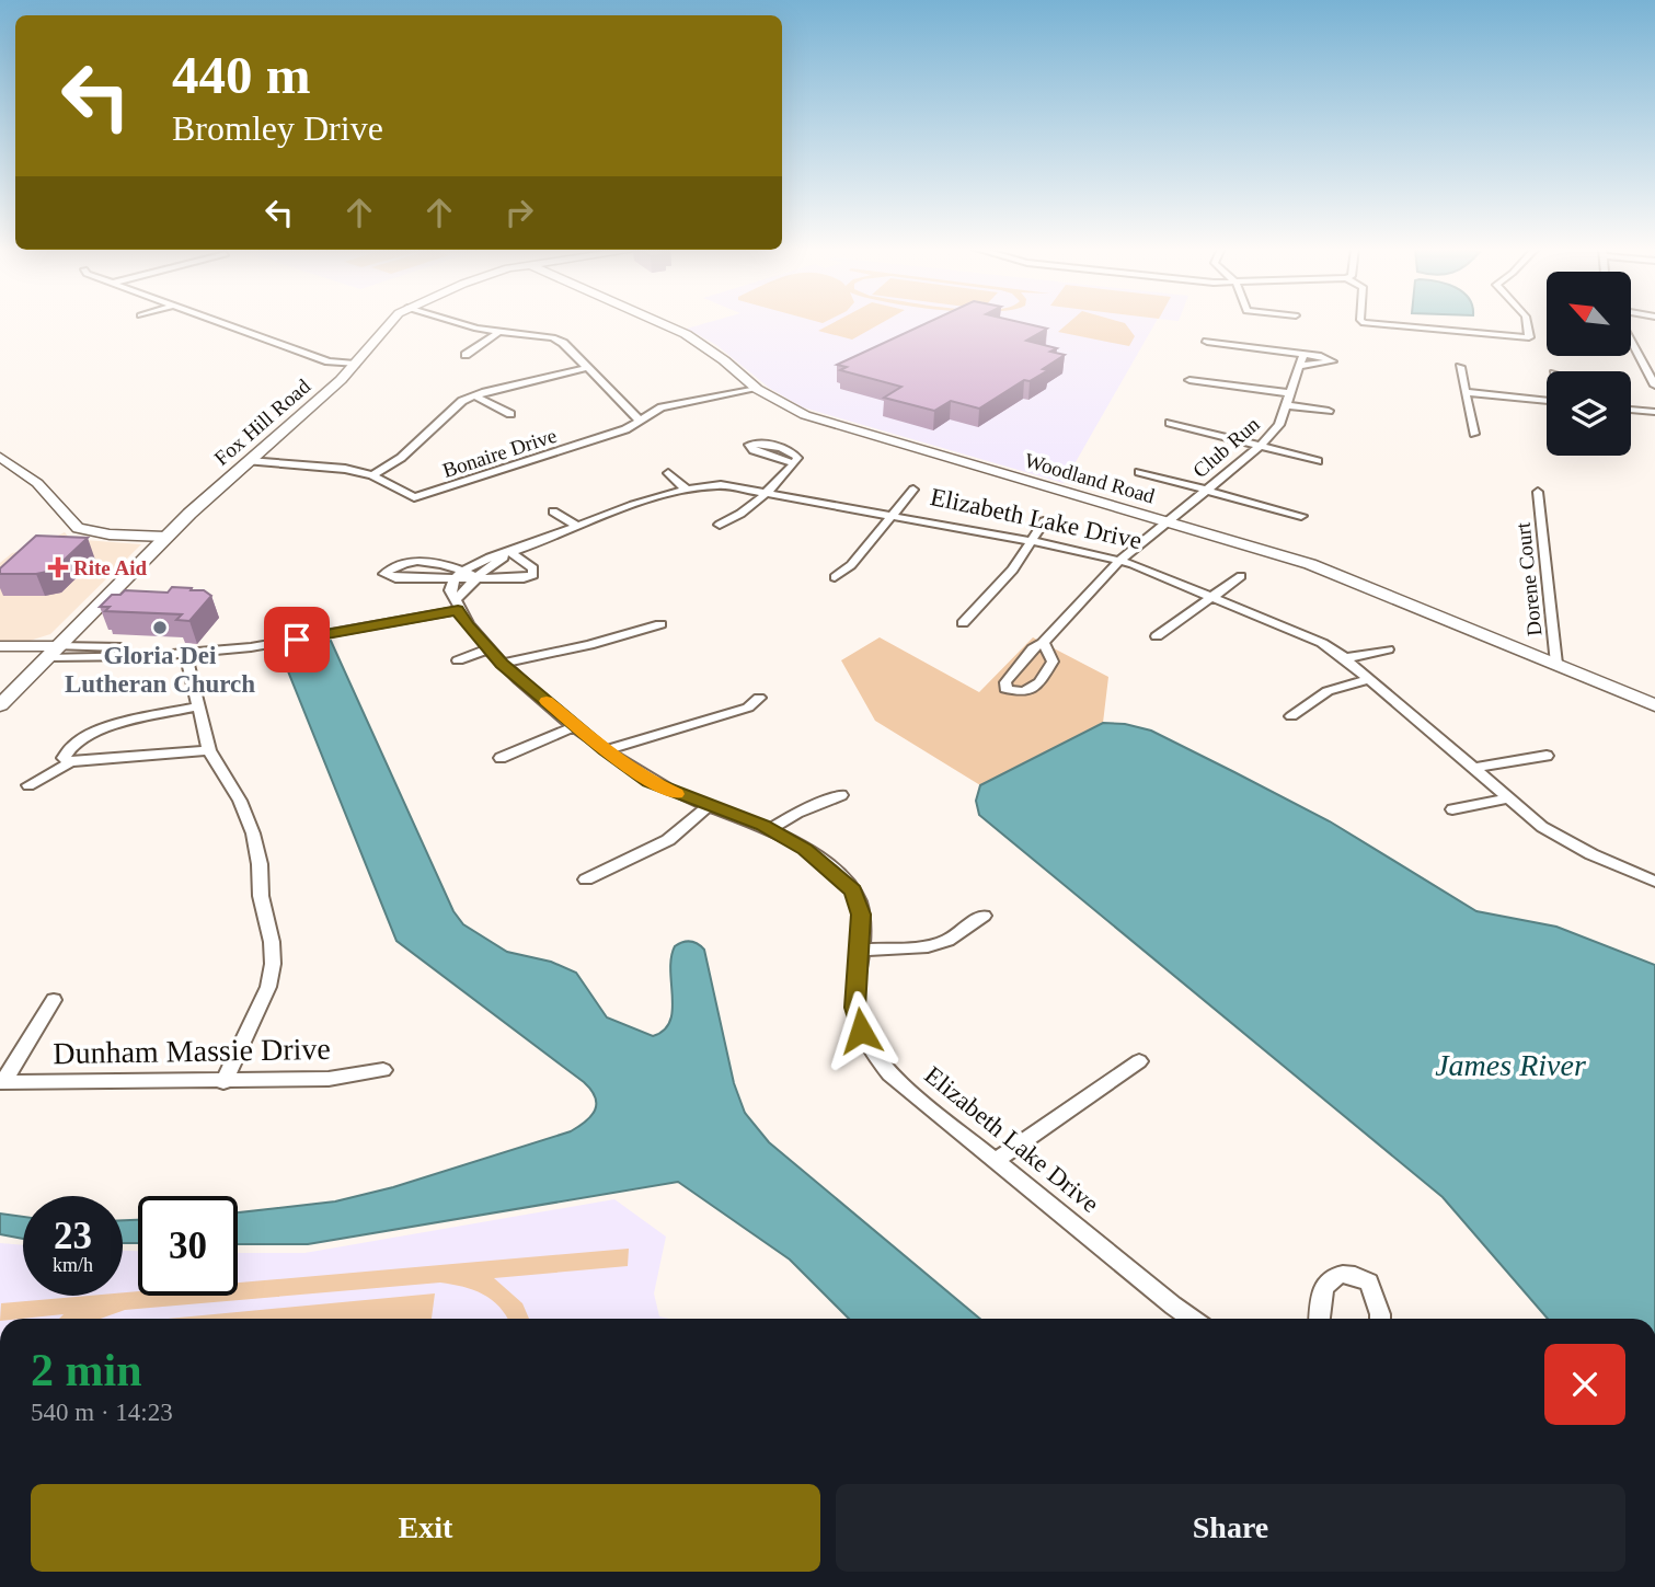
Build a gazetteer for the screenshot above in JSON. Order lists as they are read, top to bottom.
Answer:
{
  "streets": {
    "main road": ["Fox Hill Road", "Woodland Road"],
    "street": [
      "Club Run",
      "Bonaire Drive",
      "Elizabeth Lake Drive",
      "Dorene Court",
      "Dunham Massie Drive"
    ]
  },
  "crossings": [
    ["Fox Hill Road", "Bonaire Drive"],
    ["Club Run", "Woodland Road"],
    ["Club Run", "Elizabeth Lake Drive"],
    ["Bonaire Drive", "Woodland Road"],
    ["Woodland Road", "Dorene Court"]
  ],
  "water": ["James River"],
  "places": {
    "health": ["Rite Aid"],
    "other": ["Gloria Dei Lutheran Church"]
  },
  "north": "top left",
  "page": {
    "turn": ["440 m", "Bromley Drive"],
    "speed": "23 km/h",
    "limit": "30",
    "heading": ["2 min", "540 m · 14:23"],
    "buttons": ["Exit", "Share"]
  }
}
